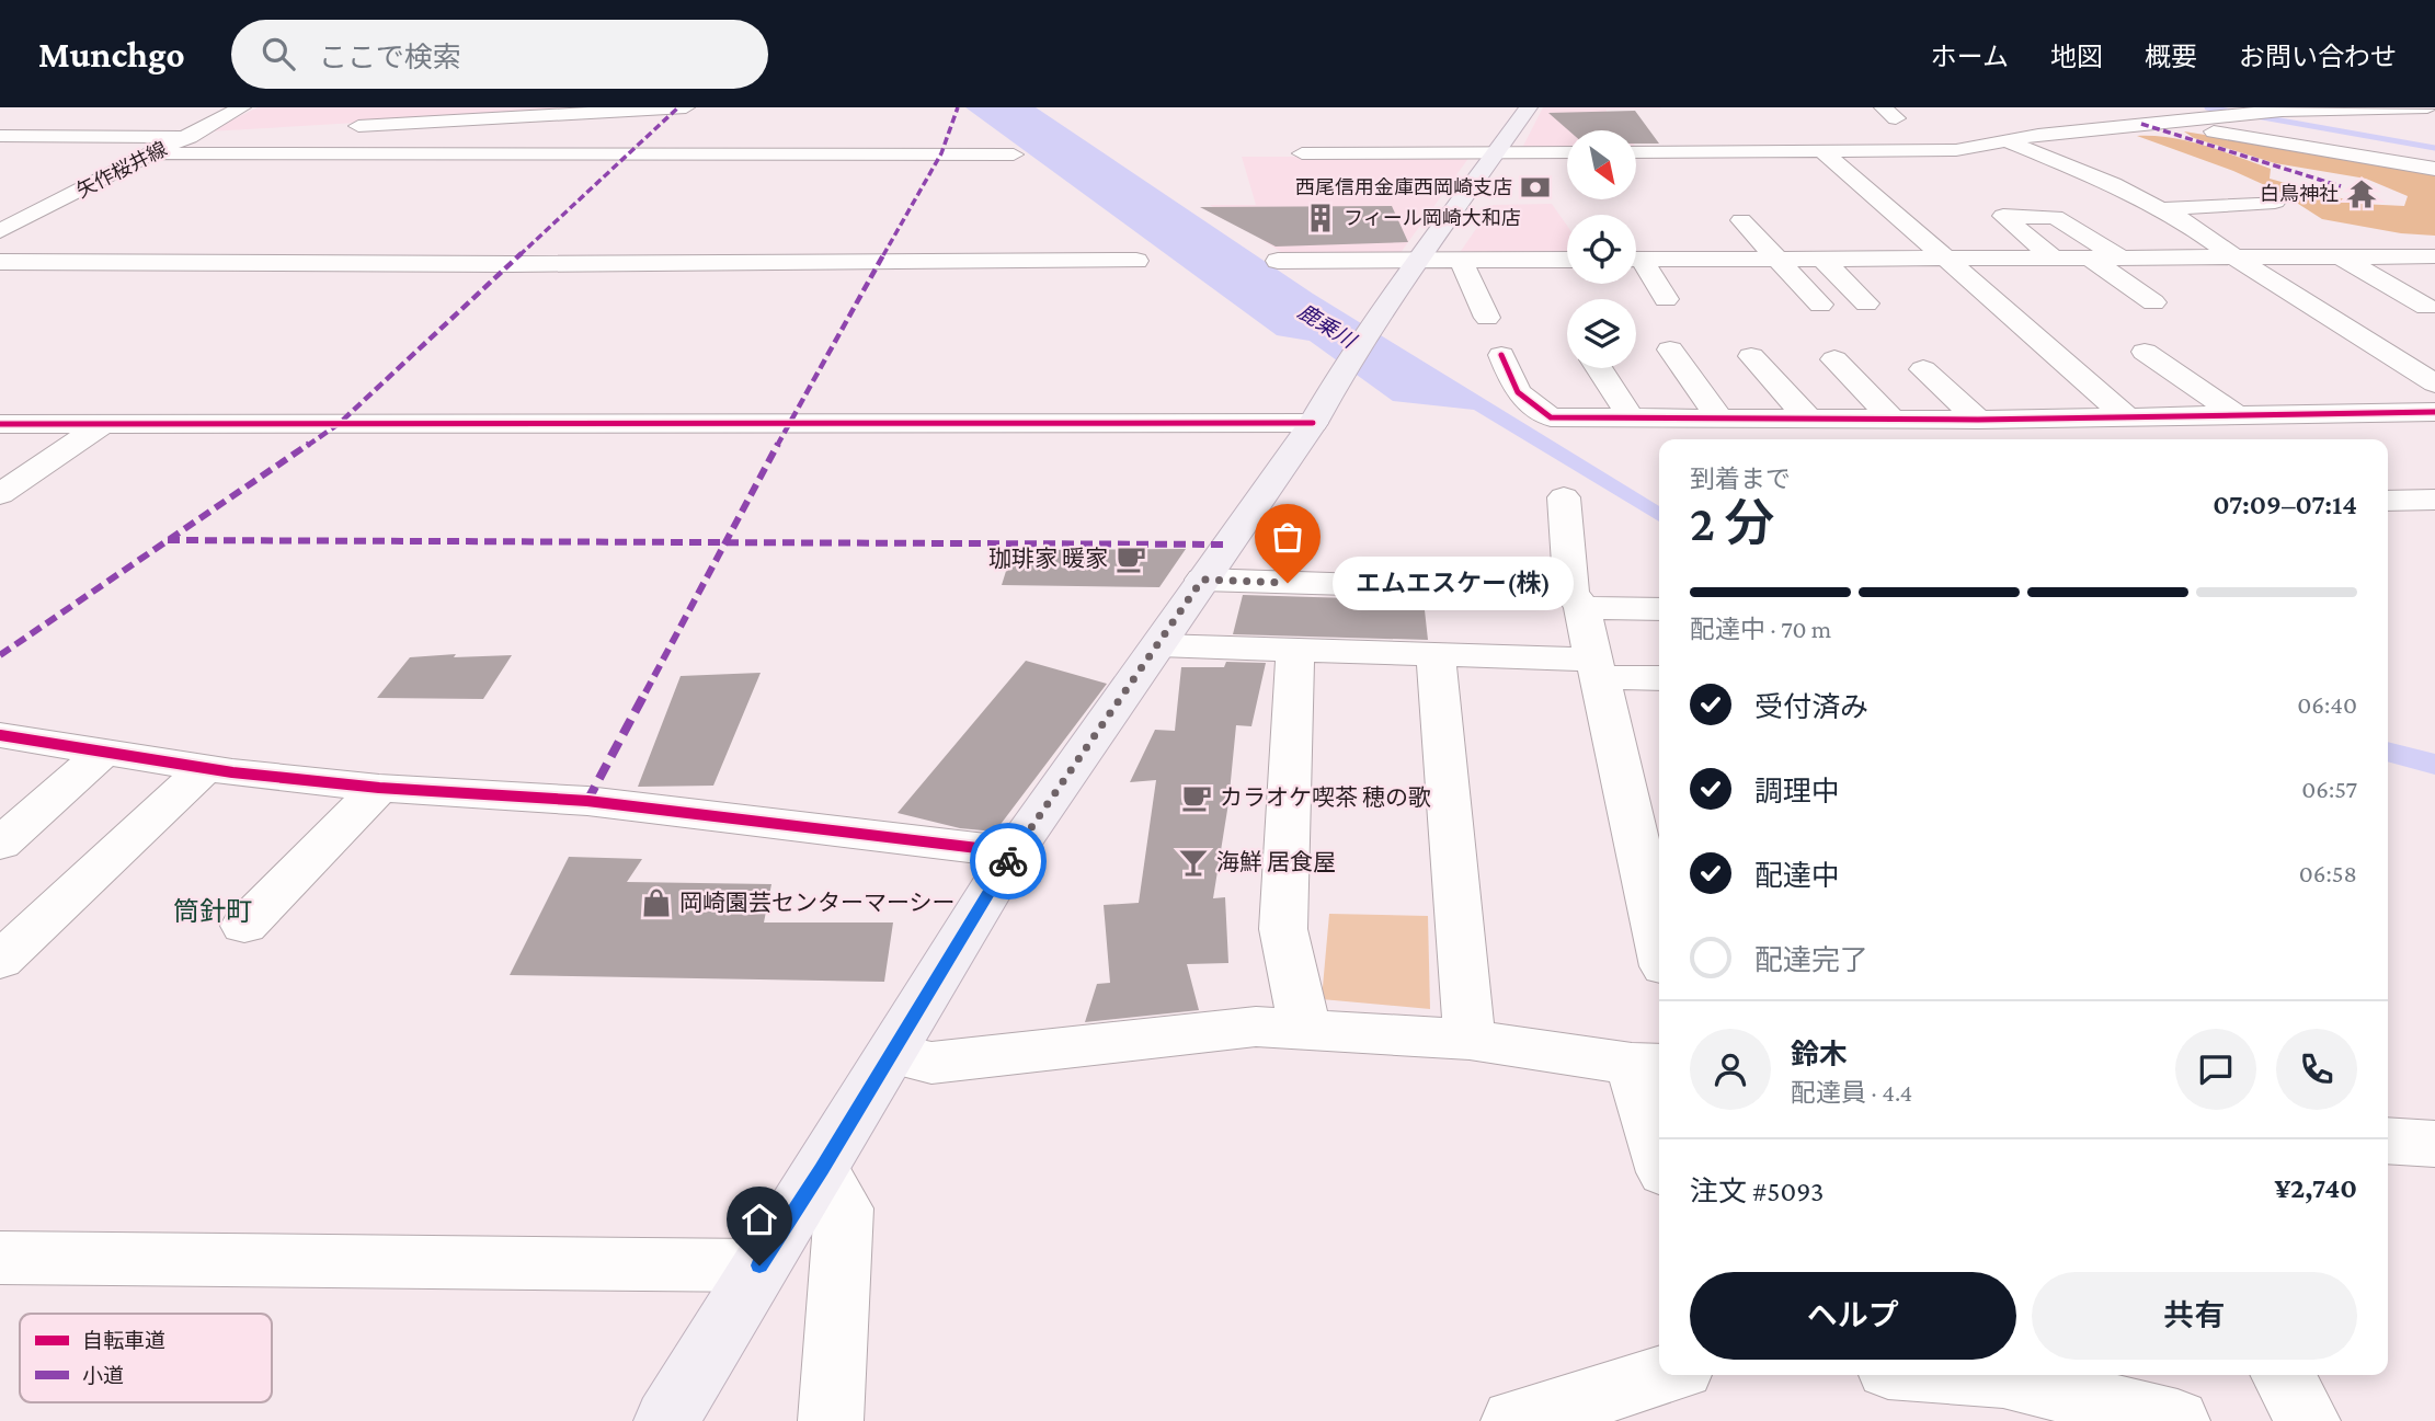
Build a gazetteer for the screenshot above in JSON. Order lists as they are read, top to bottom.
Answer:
{
  "streets": {
    "street": ["矢作桜井線"]
  },
  "districts": ["筒針町"],
  "water": ["鹿乗川"],
  "places": {
    "bank": ["西尾信用金庫西岡崎支店"],
    "temple": ["白鳥神社"],
    "building": ["フィール岡崎大和店"],
    "cafe": ["珈琲家 暖家", "カラオケ喫茶 穂の歌"],
    "other": ["エムエスケー(株)"],
    "bar": ["海鮮 居食屋"],
    "shop": ["岡崎園芸センターマーシー"]
  },
  "legend": ["自転車道", "小道"],
  "north": "bottom right",
  "page": {
    "header": "Munchgo",
    "search": "ここで検索",
    "nav": [
      "ホーム",
      "地図",
      "概要",
      "お問い合わせ"
    ],
    "heading": ["2 分", "到着まで", "07:09–07:14"],
    "panel": [
      "鈴木",
      "配達員 · 4.4",
      "注文 #5093",
      "¥2,740"
    ],
    "bubble": "エムエスケー(株)",
    "bar": "配達中 · 70 m",
    "list": [
      ["受付済み", "06:40"],
      ["調理中", "06:57"],
      ["配達中", "06:58"],
      "配達完了"
    ],
    "buttons": ["ヘルプ", "共有"]
  }
}
